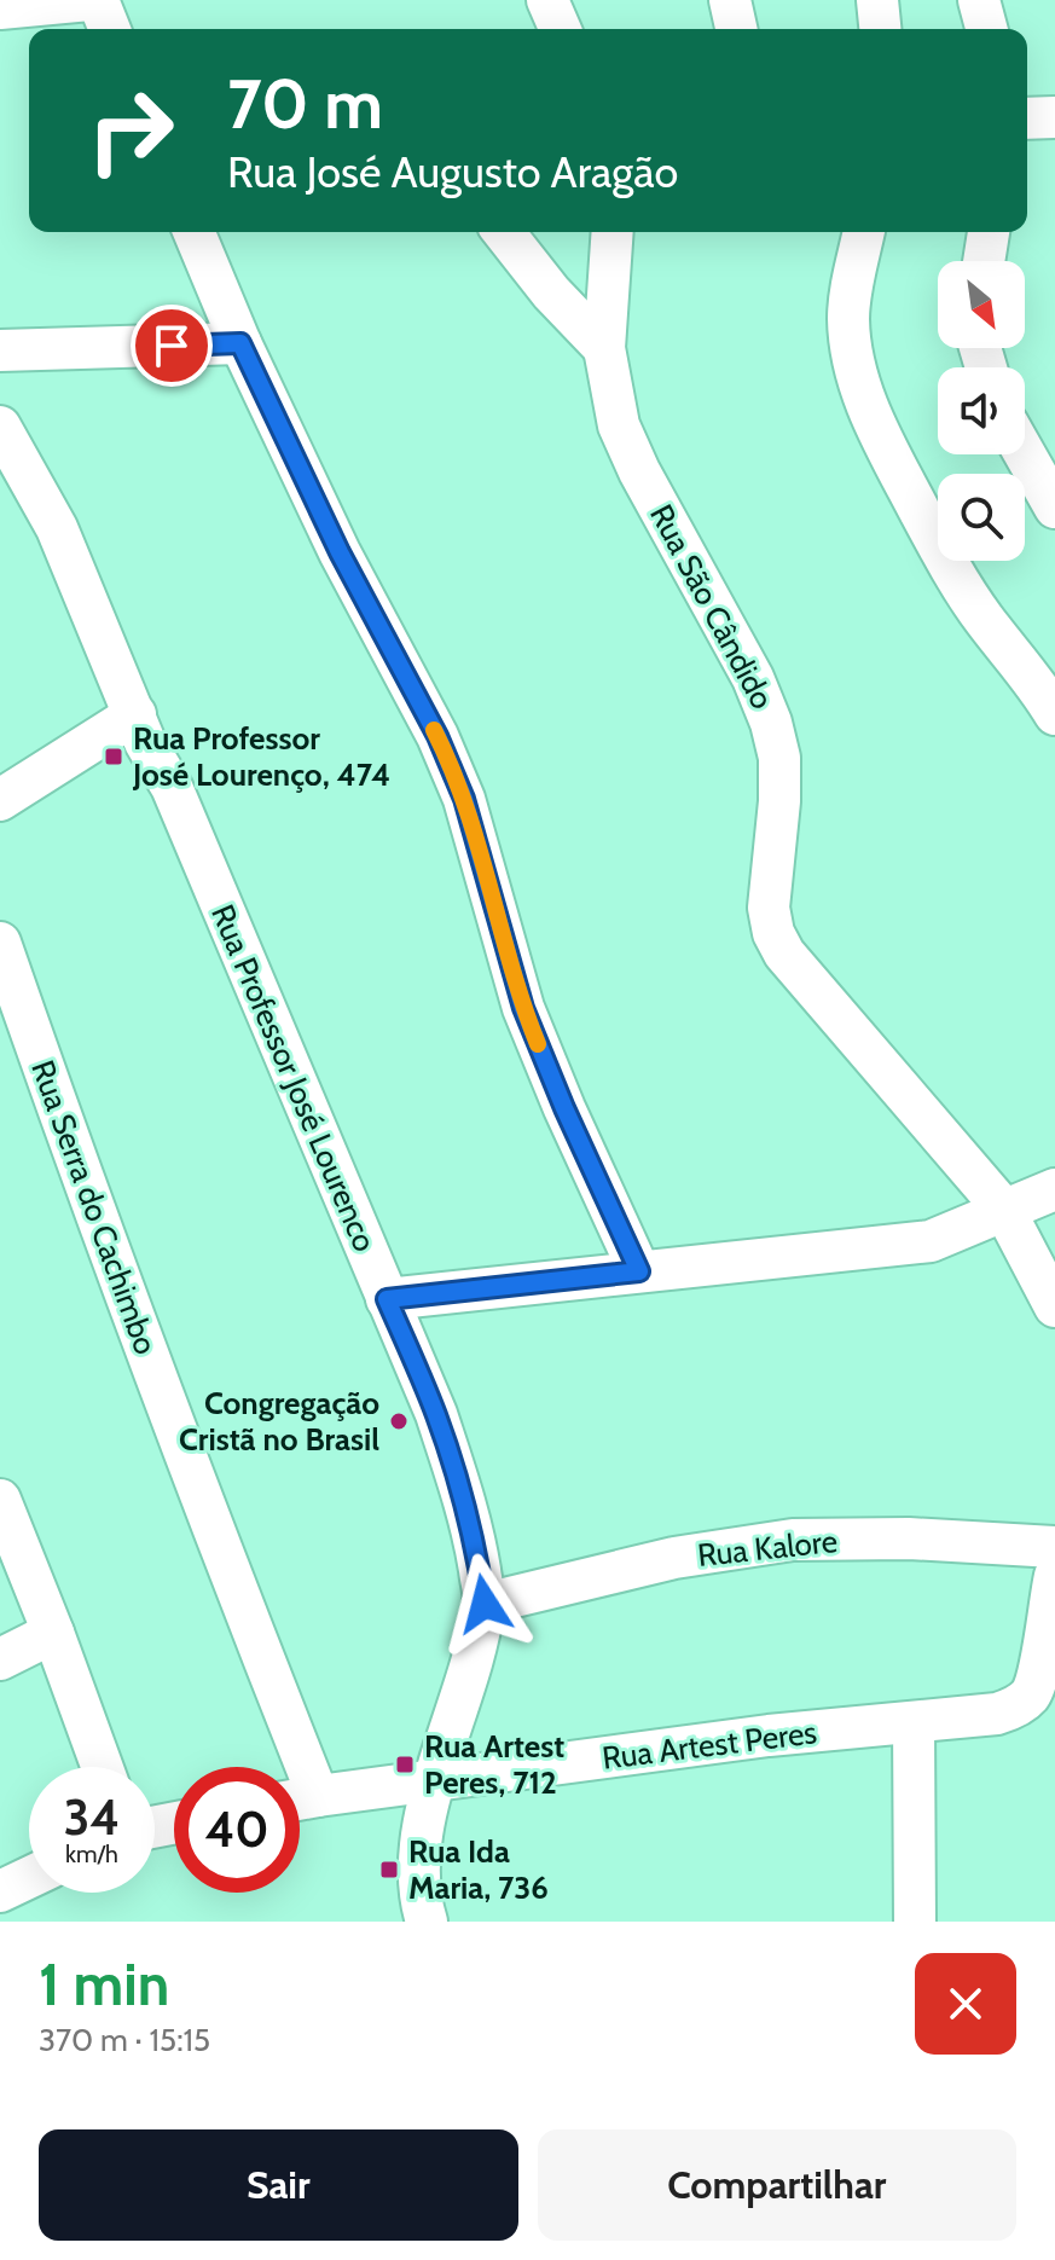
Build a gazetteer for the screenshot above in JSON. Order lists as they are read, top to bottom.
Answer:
{
  "streets": {
    "street": [
      "Rua São Cândido",
      "Rua Professor José Lourenco",
      "Rua Serra do Cachimbo",
      "Rua Kalore",
      "Rua Artest Peres"
    ]
  },
  "crossings": [
    ["Rua Professor José Lourenco", "Rua Kalore"],
    ["Rua Professor José Lourenco", "Rua Artest Peres"]
  ],
  "places": {
    "transit": ["Rua Professor José Lourenço, 474", "Rua Artest Peres, 712", "Rua Ida Maria, 736"],
    "other": ["Congregação Cristã no Brasil"]
  },
  "north": "bottom right",
  "page": {
    "turn": ["70 m", "Rua José Augusto Aragão"],
    "speed": "34 km/h",
    "limit": "40",
    "heading": ["1 min", "370 m · 15:15"],
    "buttons": ["Sair", "Compartilhar"]
  }
}
